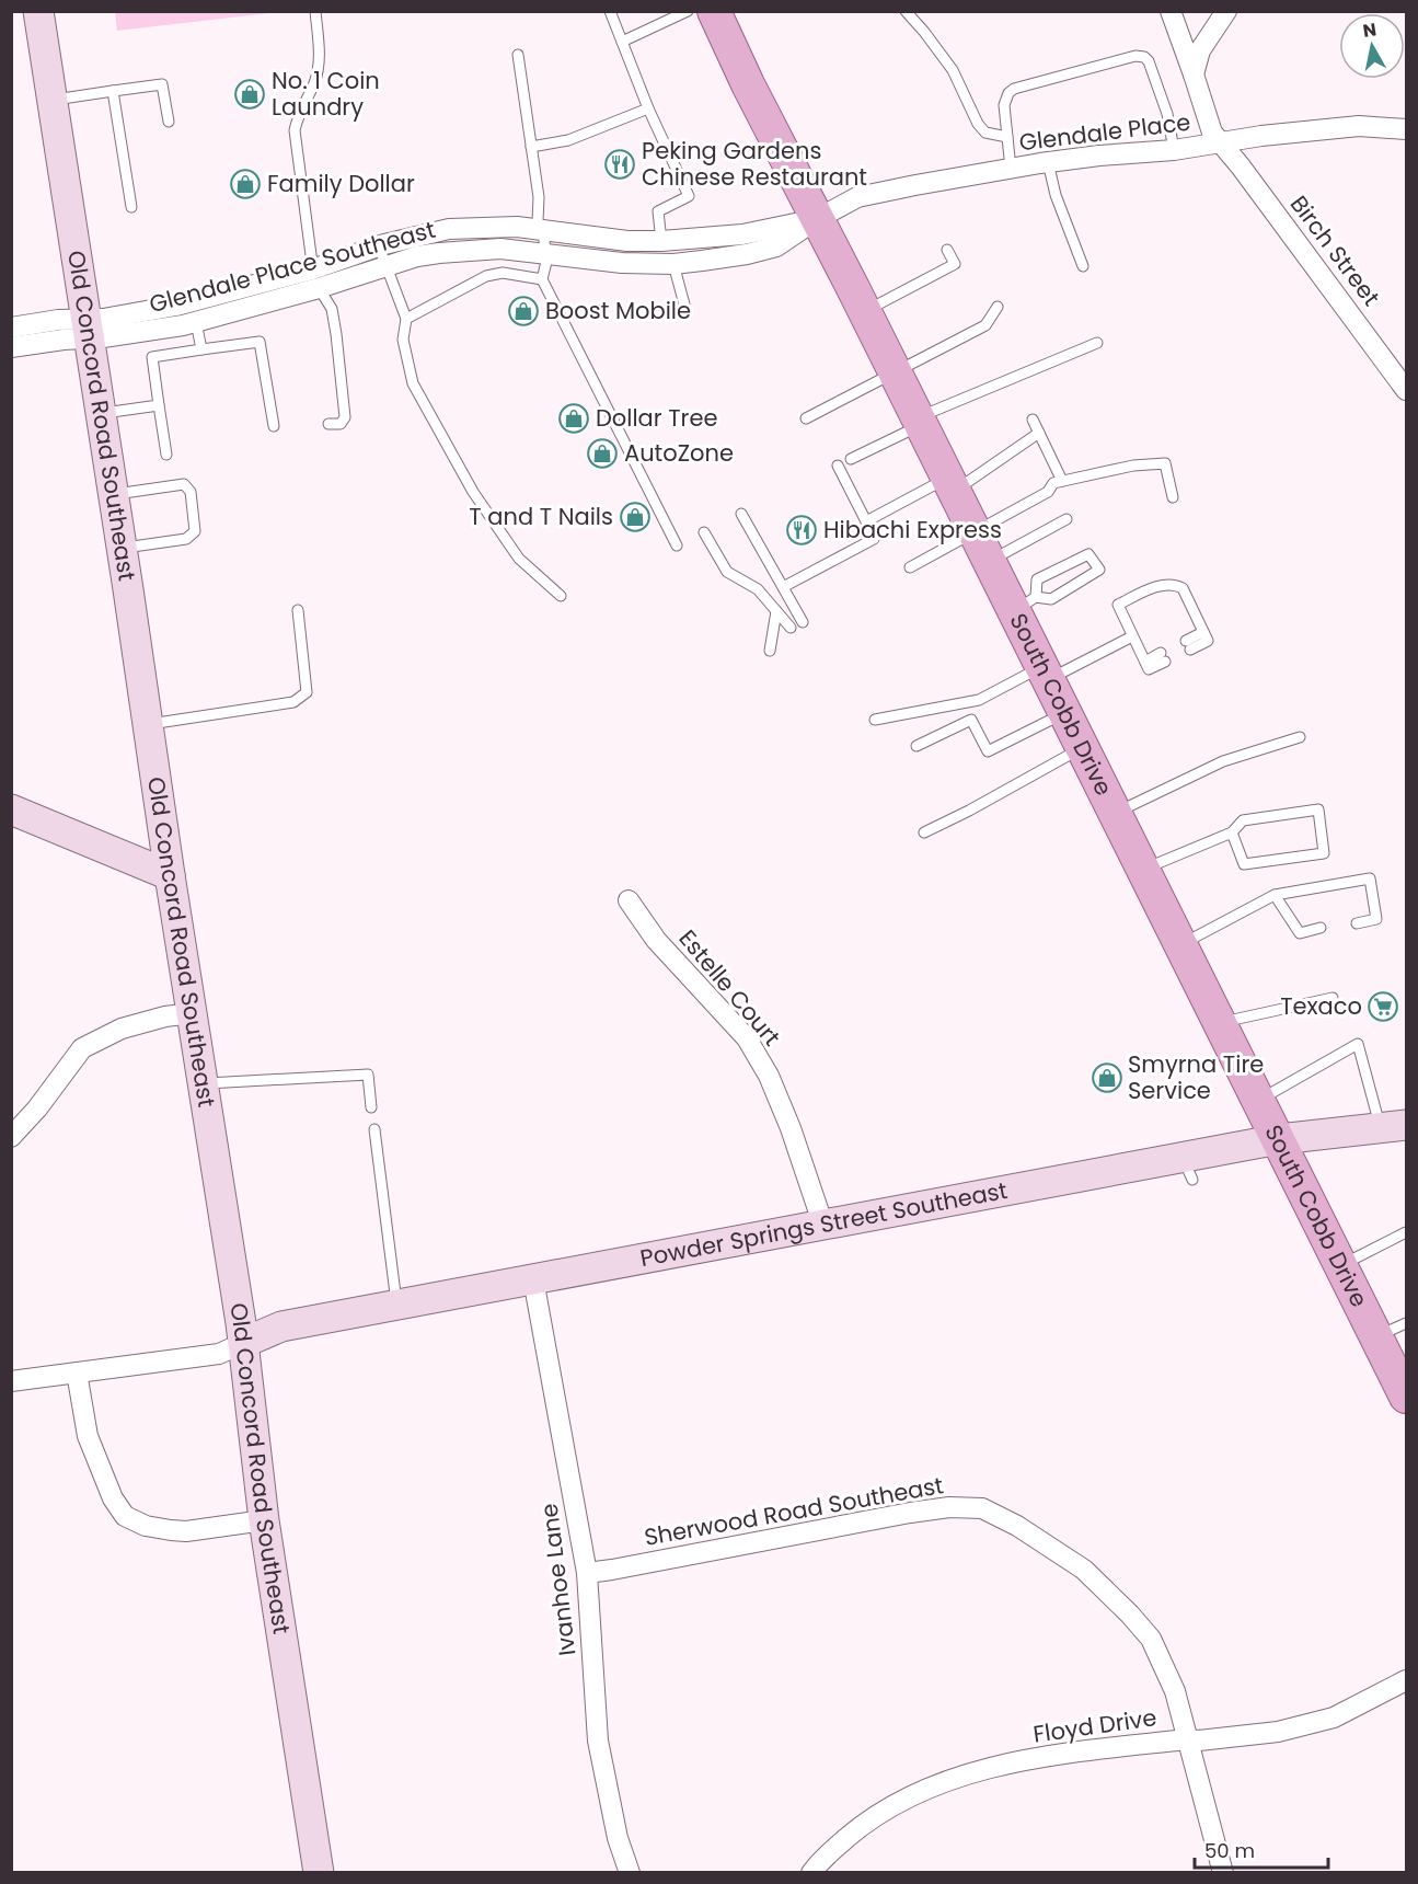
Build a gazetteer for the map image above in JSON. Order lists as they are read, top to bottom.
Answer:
{
  "streets": {
    "main road": ["South Cobb Drive"],
    "street": [
      "Glendale Place",
      "Birch Street",
      "Glendale Place Southeast",
      "Old Concord Road Southeast",
      "Estelle Court",
      "Powder Springs Street Southeast",
      "Sherwood Road Southeast",
      "Ivanhoe Lane",
      "Floyd Drive"
    ]
  },
  "crossings": [
    ["Glendale Place", "Birch Street"],
    ["Glendale Place", "Glendale Place Southeast"],
    ["Glendale Place", "South Cobb Drive"],
    ["Glendale Place Southeast", "Old Concord Road Southeast"],
    ["Glendale Place Southeast", "South Cobb Drive"],
    ["Old Concord Road Southeast", "Powder Springs Street Southeast"],
    ["South Cobb Drive", "Powder Springs Street Southeast"],
    ["Estelle Court", "Powder Springs Street Southeast"],
    ["Powder Springs Street Southeast", "Ivanhoe Lane"],
    ["Sherwood Road Southeast", "Ivanhoe Lane"],
    ["Sherwood Road Southeast", "Floyd Drive"]
  ],
  "places": {
    "shop": [
      "No. 1 Coin Laundry",
      "Family Dollar",
      "Boost Mobile",
      "Dollar Tree",
      "AutoZone",
      "T and T Nails",
      "Smyrna Tire Service"
    ],
    "restaurant": ["Peking Gardens Chinese Restaurant", "Hibachi Express"],
    "supermarket": ["Texaco"]
  },
  "scale_bar": "50 m",
  "north": "top"
}
